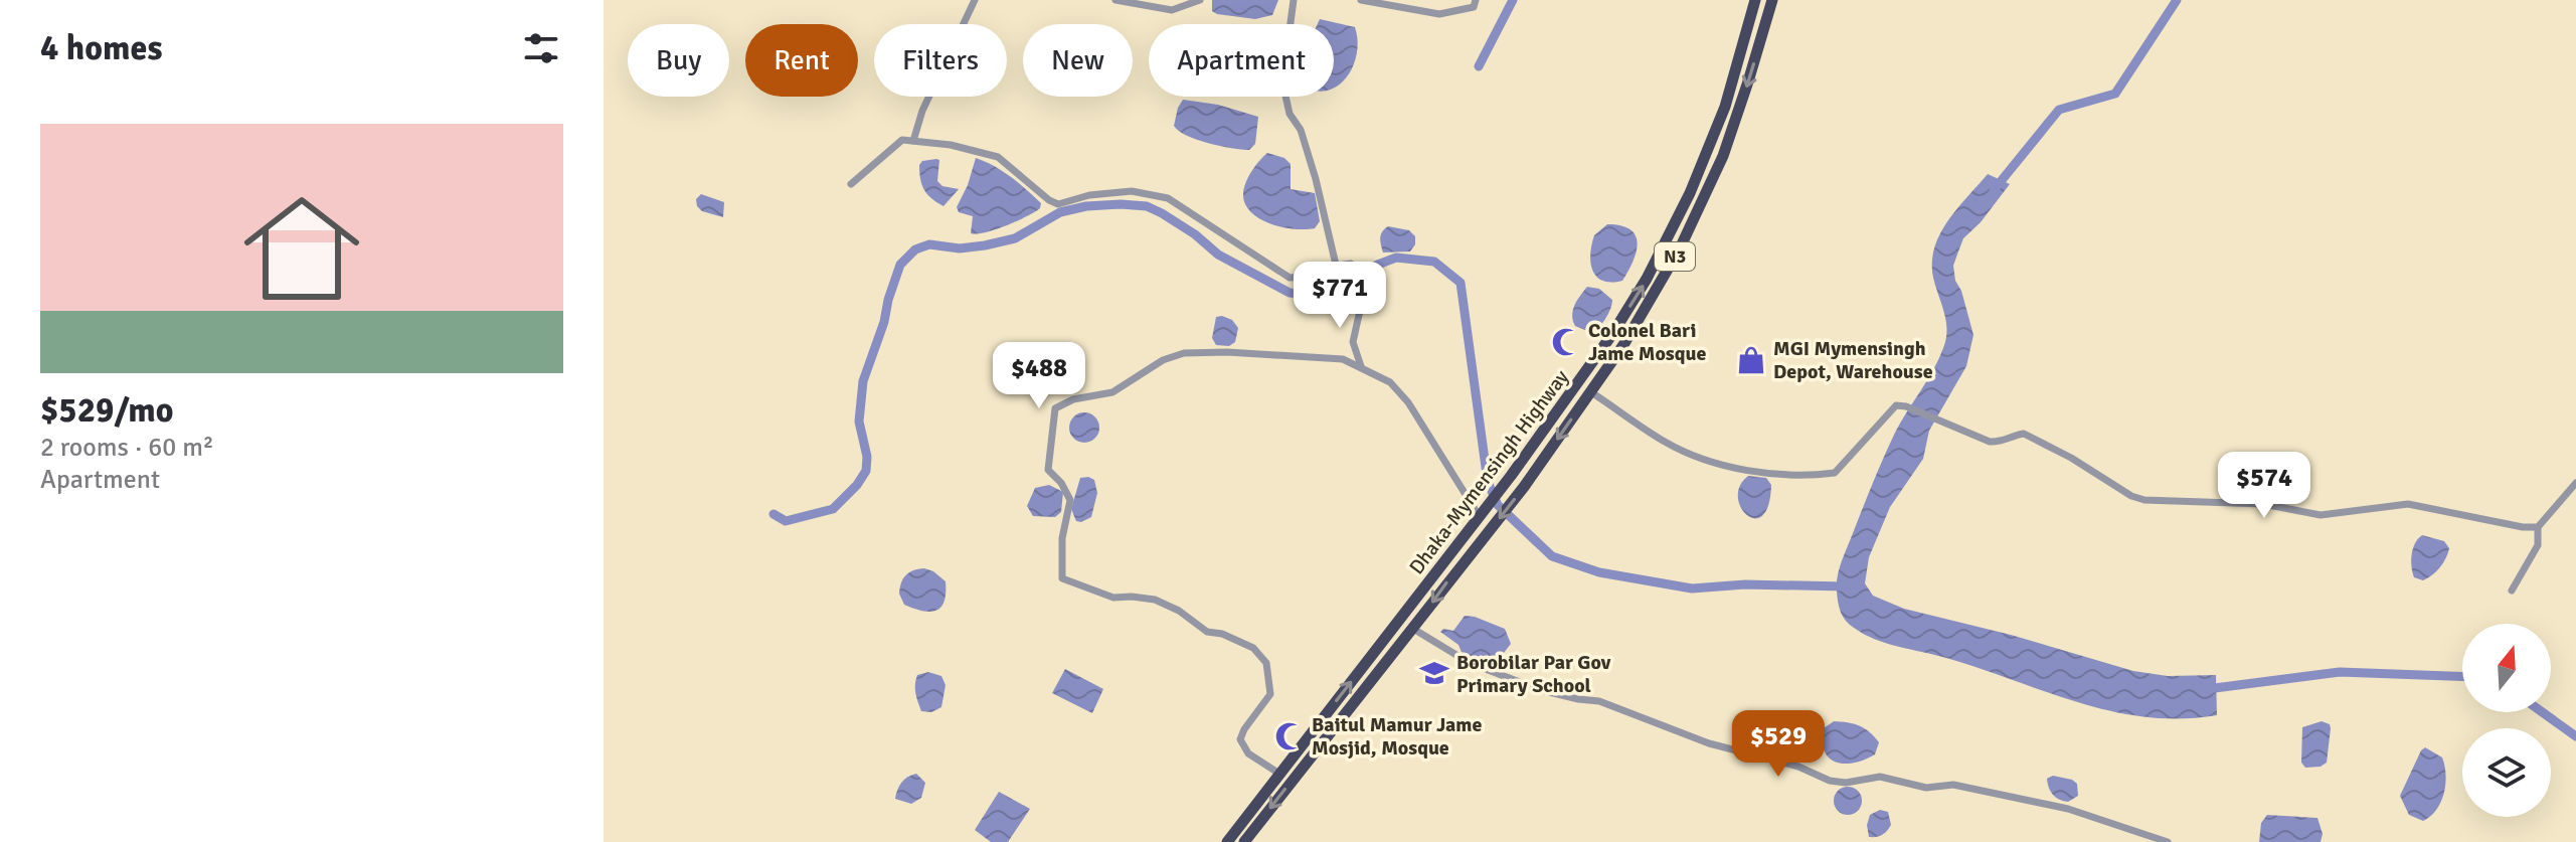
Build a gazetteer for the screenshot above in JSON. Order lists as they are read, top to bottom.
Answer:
{
  "streets": {
    "highway": ["N3", "Dhaka-Mymensingh Highway"]
  },
  "places": {
    "mosque": ["Colonel Bari Jame Mosque", "Baitul Mamur Jame Mosjid, Mosque"],
    "shop": ["MGI Mymensingh Depot, Warehouse"],
    "school or university": ["Borobilar Par Gov Primary School"]
  },
  "north": "top",
  "page": {
    "heading": "4 homes",
    "chip": [
      "Buy",
      "Rent",
      "Filters",
      "New",
      "Apartment"
    ],
    "list": [
      {
        "name": "$529/mo",
        "note": "2 rooms · 60 m² · Apartment"
      }
    ],
    "price": [
      "$771",
      "$488",
      "$574",
      "$529"
    ]
  }
}
